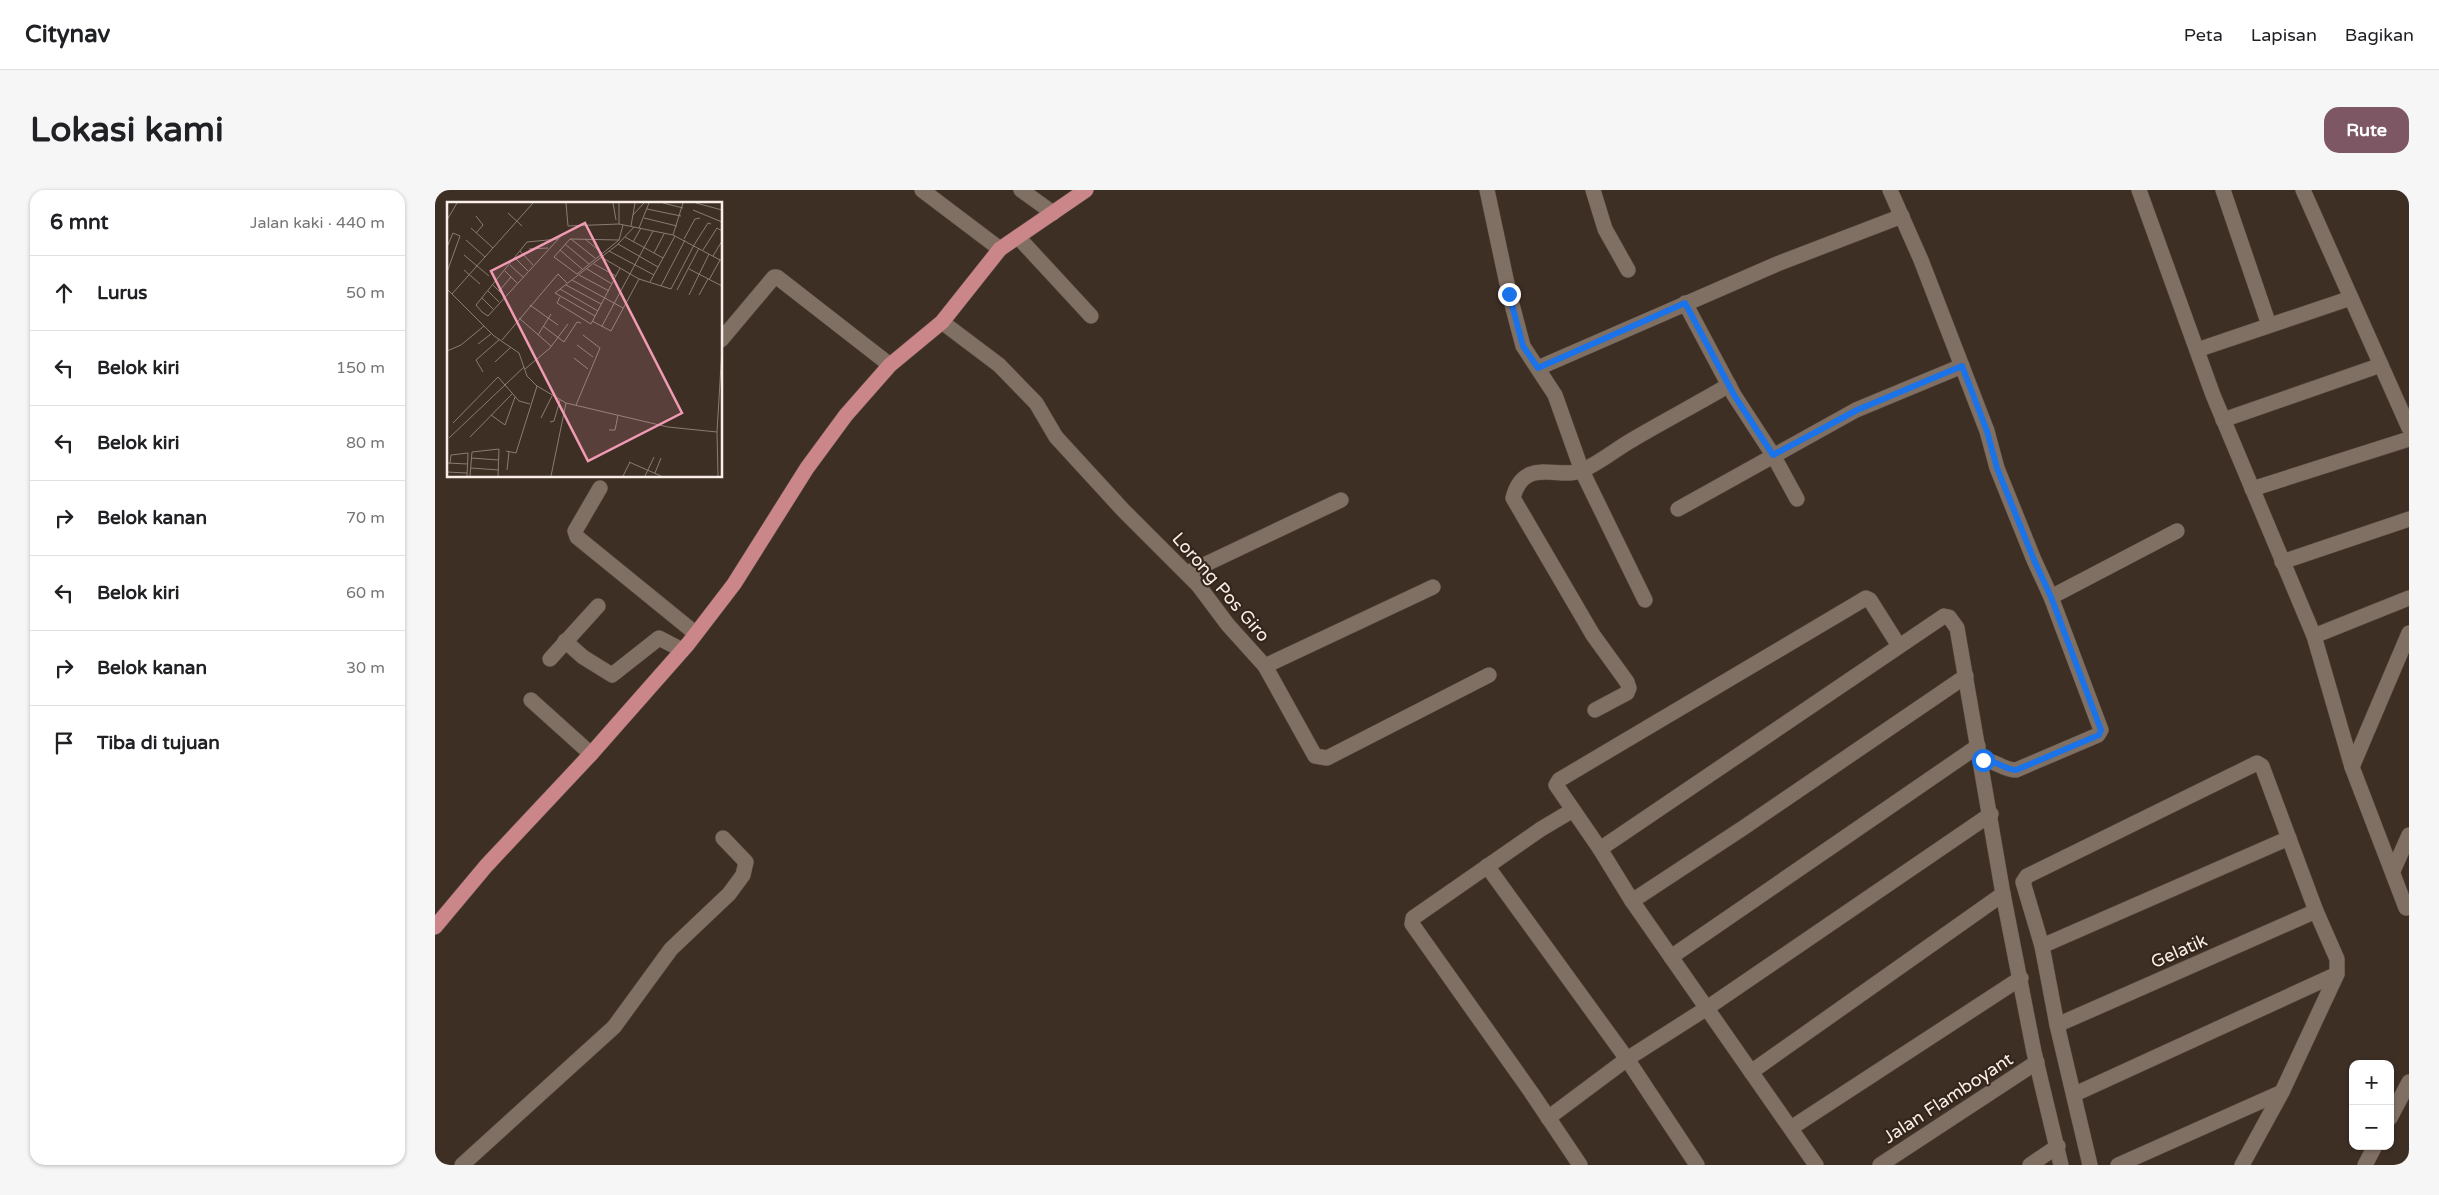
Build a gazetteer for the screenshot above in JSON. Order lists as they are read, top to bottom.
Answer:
{
  "streets": {
    "street": ["Lorong Pos Giro", "Gelatik", "Jalan Flamboyant"]
  },
  "page": {
    "header": "Citynav",
    "nav": ["Peta", "Lapisan", "Bagikan"],
    "buttons": "Rute",
    "title": "Lokasi kami",
    "heading": ["6 mnt", "Jalan kaki · 440 m"],
    "list": [
      ["Lurus", "50 m"],
      ["Belok kiri", "150 m"],
      ["Belok kiri", "80 m"],
      ["Belok kanan", "70 m"],
      ["Belok kiri", "60 m"],
      ["Belok kanan", "30 m"],
      "Tiba di tujuan"
    ],
    "map_buttons": ["+", "−"]
  }
}
